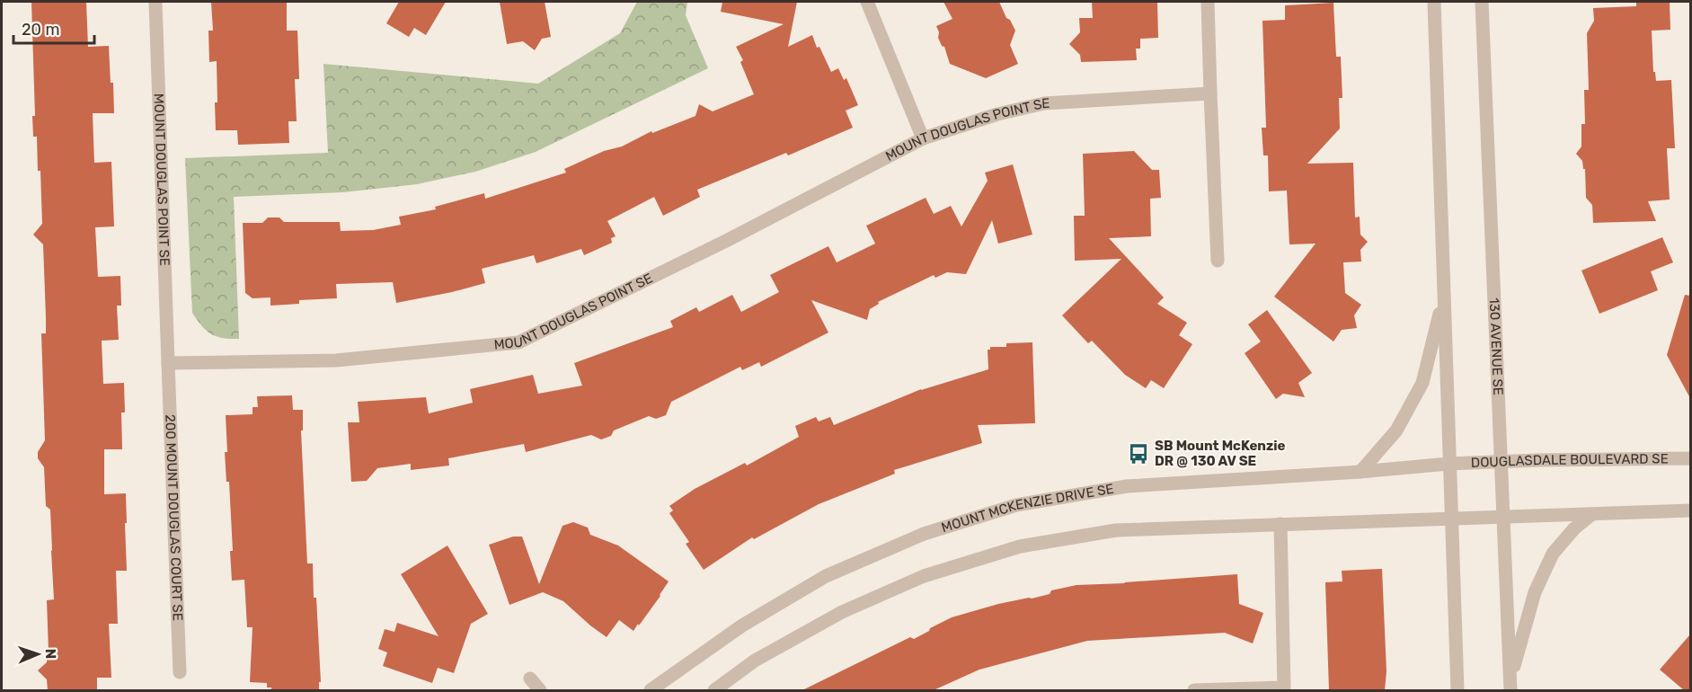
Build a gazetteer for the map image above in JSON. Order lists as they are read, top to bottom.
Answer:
{
  "streets": {
    "street": [
      "MOUNT DOUGLAS POINT SE",
      "130 AVENUE SE",
      "DOUGLASDALE BOULEVARD SE",
      "MOUNT MCKENZIE DRIVE SE",
      "200 MOUNT DOUGLAS COURT SE"
    ]
  },
  "crossings": [
    ["MOUNT DOUGLAS POINT SE", "200 MOUNT DOUGLAS COURT SE"],
    ["130 AVENUE SE", "DOUGLASDALE BOULEVARD SE"],
    ["DOUGLASDALE BOULEVARD SE", "MOUNT MCKENZIE DRIVE SE"]
  ],
  "places": {
    "bus stop": ["SB Mount McKenzie DR @ 130 AV SE"]
  },
  "scale_bar": "20 m",
  "north": "right"
}
